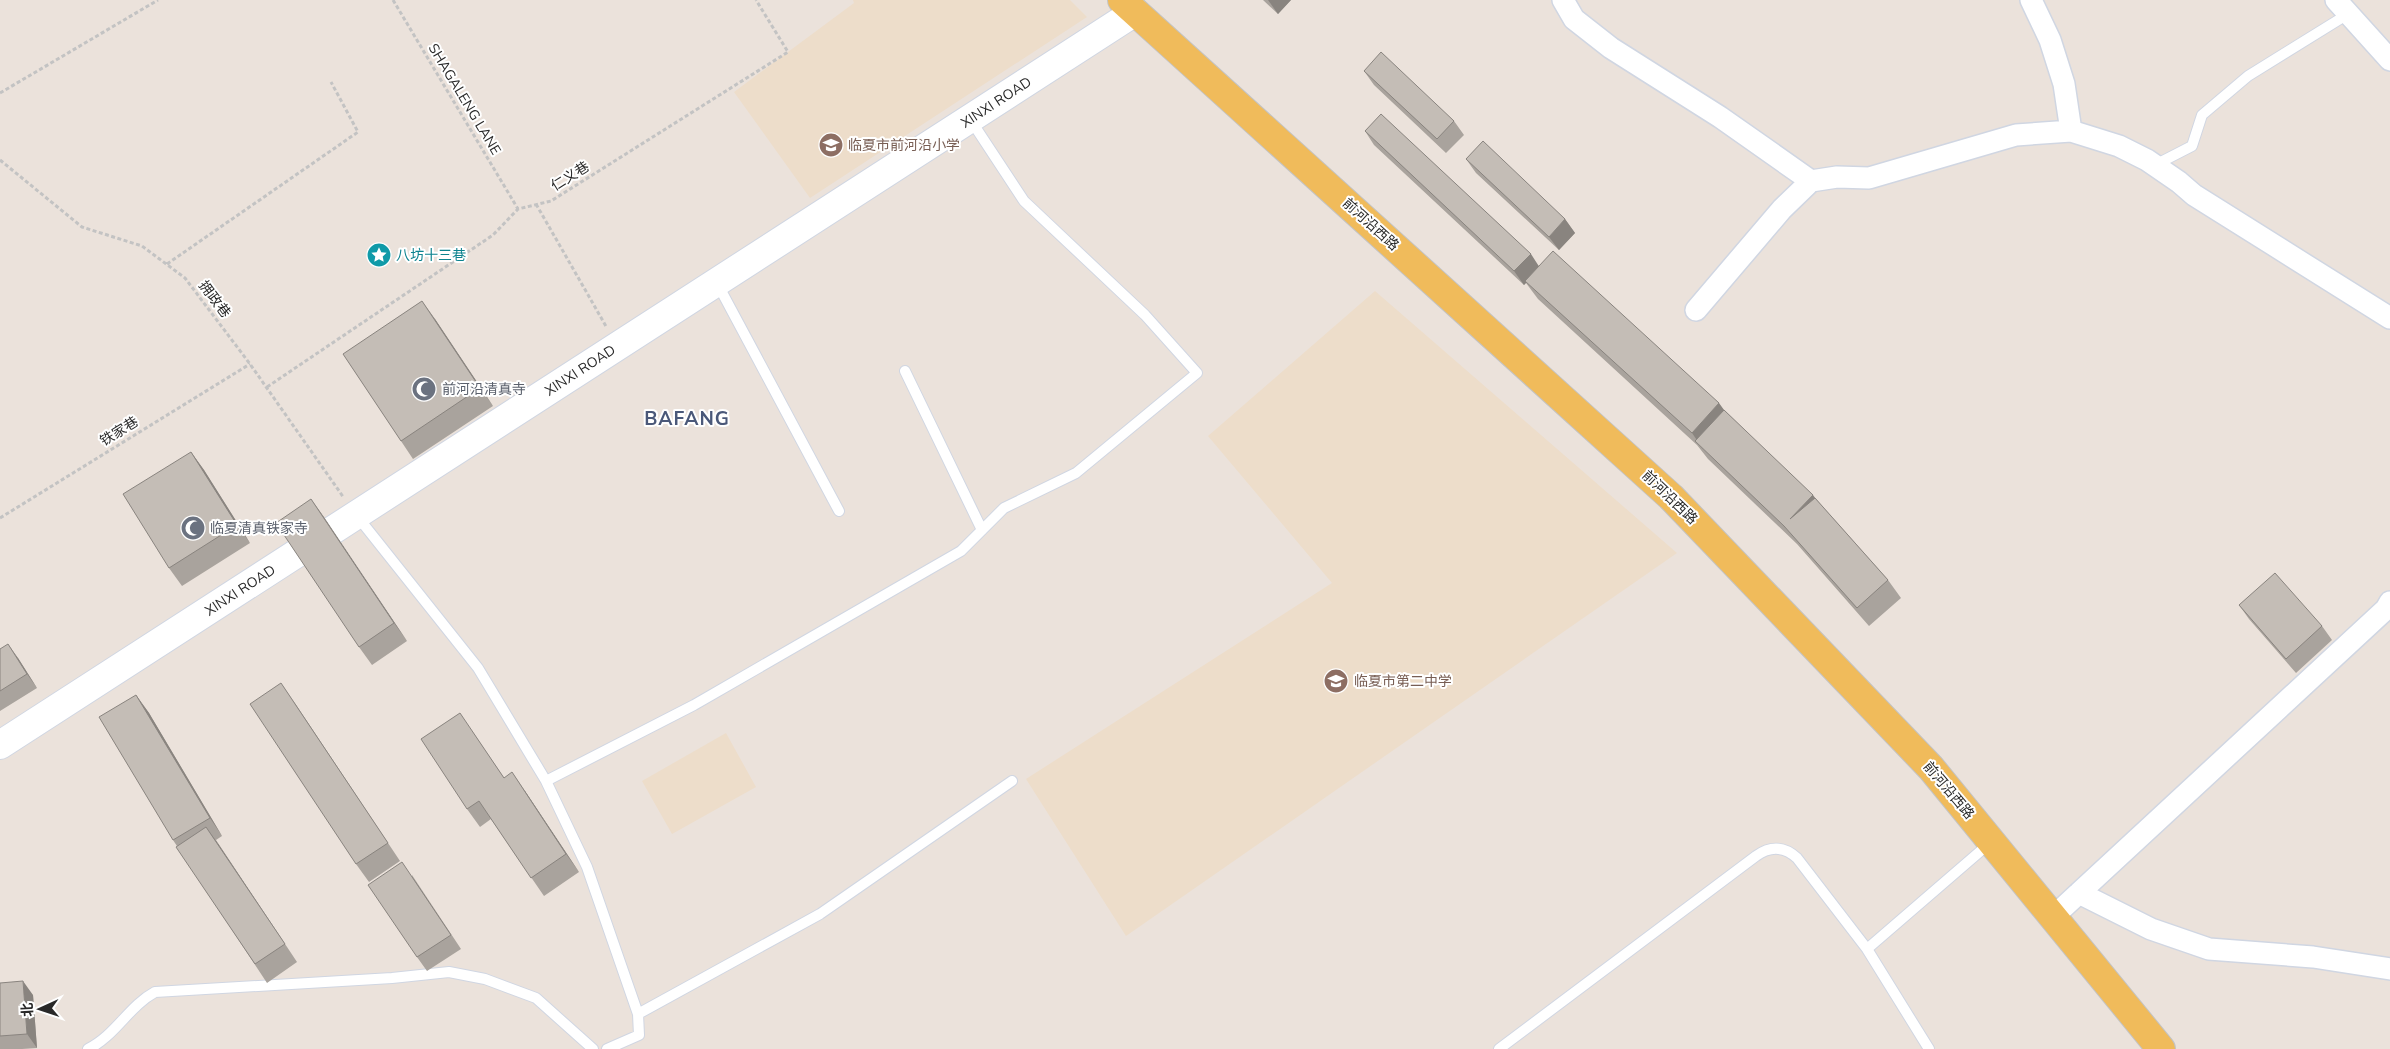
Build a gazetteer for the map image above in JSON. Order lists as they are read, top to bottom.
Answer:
{
  "streets": {
    "main road": ["XINXI ROAD", "前河沿西路"],
    "path": [
      "SHAGALENG LANE",
      "仁义巷",
      "拥政巷",
      "铁家巷"
    ]
  },
  "crossings": [
    ["SHAGALENG LANE", "仁义巷"],
    ["XINXI ROAD", "前河沿西路"],
    ["XINXI ROAD", "拥政巷"],
    ["拥政巷", "铁家巷"]
  ],
  "districts": ["BAFANG"],
  "places": {
    "school or university": ["临夏市前河沿小学", "临夏市第二中学"],
    "place": ["八坊十三巷"],
    "mosque": ["前河沿清真寺", "临夏清真铁家寺"]
  },
  "north": "left"
}
